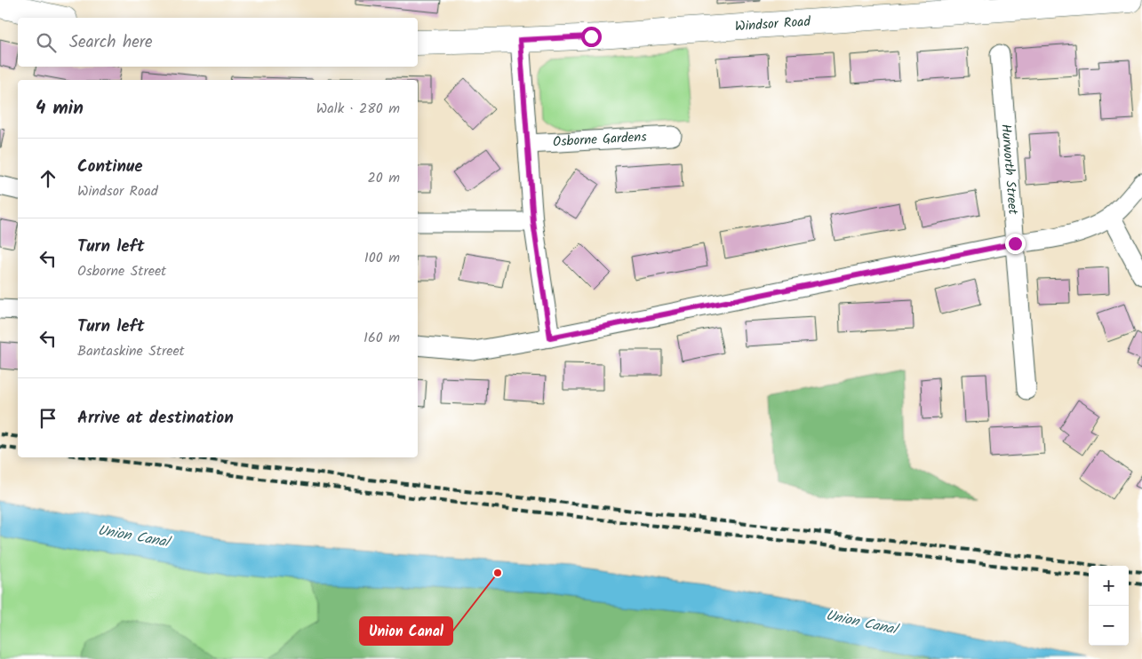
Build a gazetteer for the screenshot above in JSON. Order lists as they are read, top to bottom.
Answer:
{
  "streets": {
    "street": ["Windsor Road", "Osborne Gardens", "Hurworth Street"]
  },
  "water": ["Union Canal"],
  "places": ["Union Canal"],
  "page": {
    "search": "Search here",
    "heading": ["4 min", "Walk · 280 m"],
    "list": [
      ["Continue", "Windsor Road", "20 m"],
      ["Turn left", "Osborne Street", "100 m"],
      ["Turn left", "Bantaskine Street", "160 m"],
      "Arrive at destination"
    ],
    "map_buttons": ["+", "−"]
  }
}
